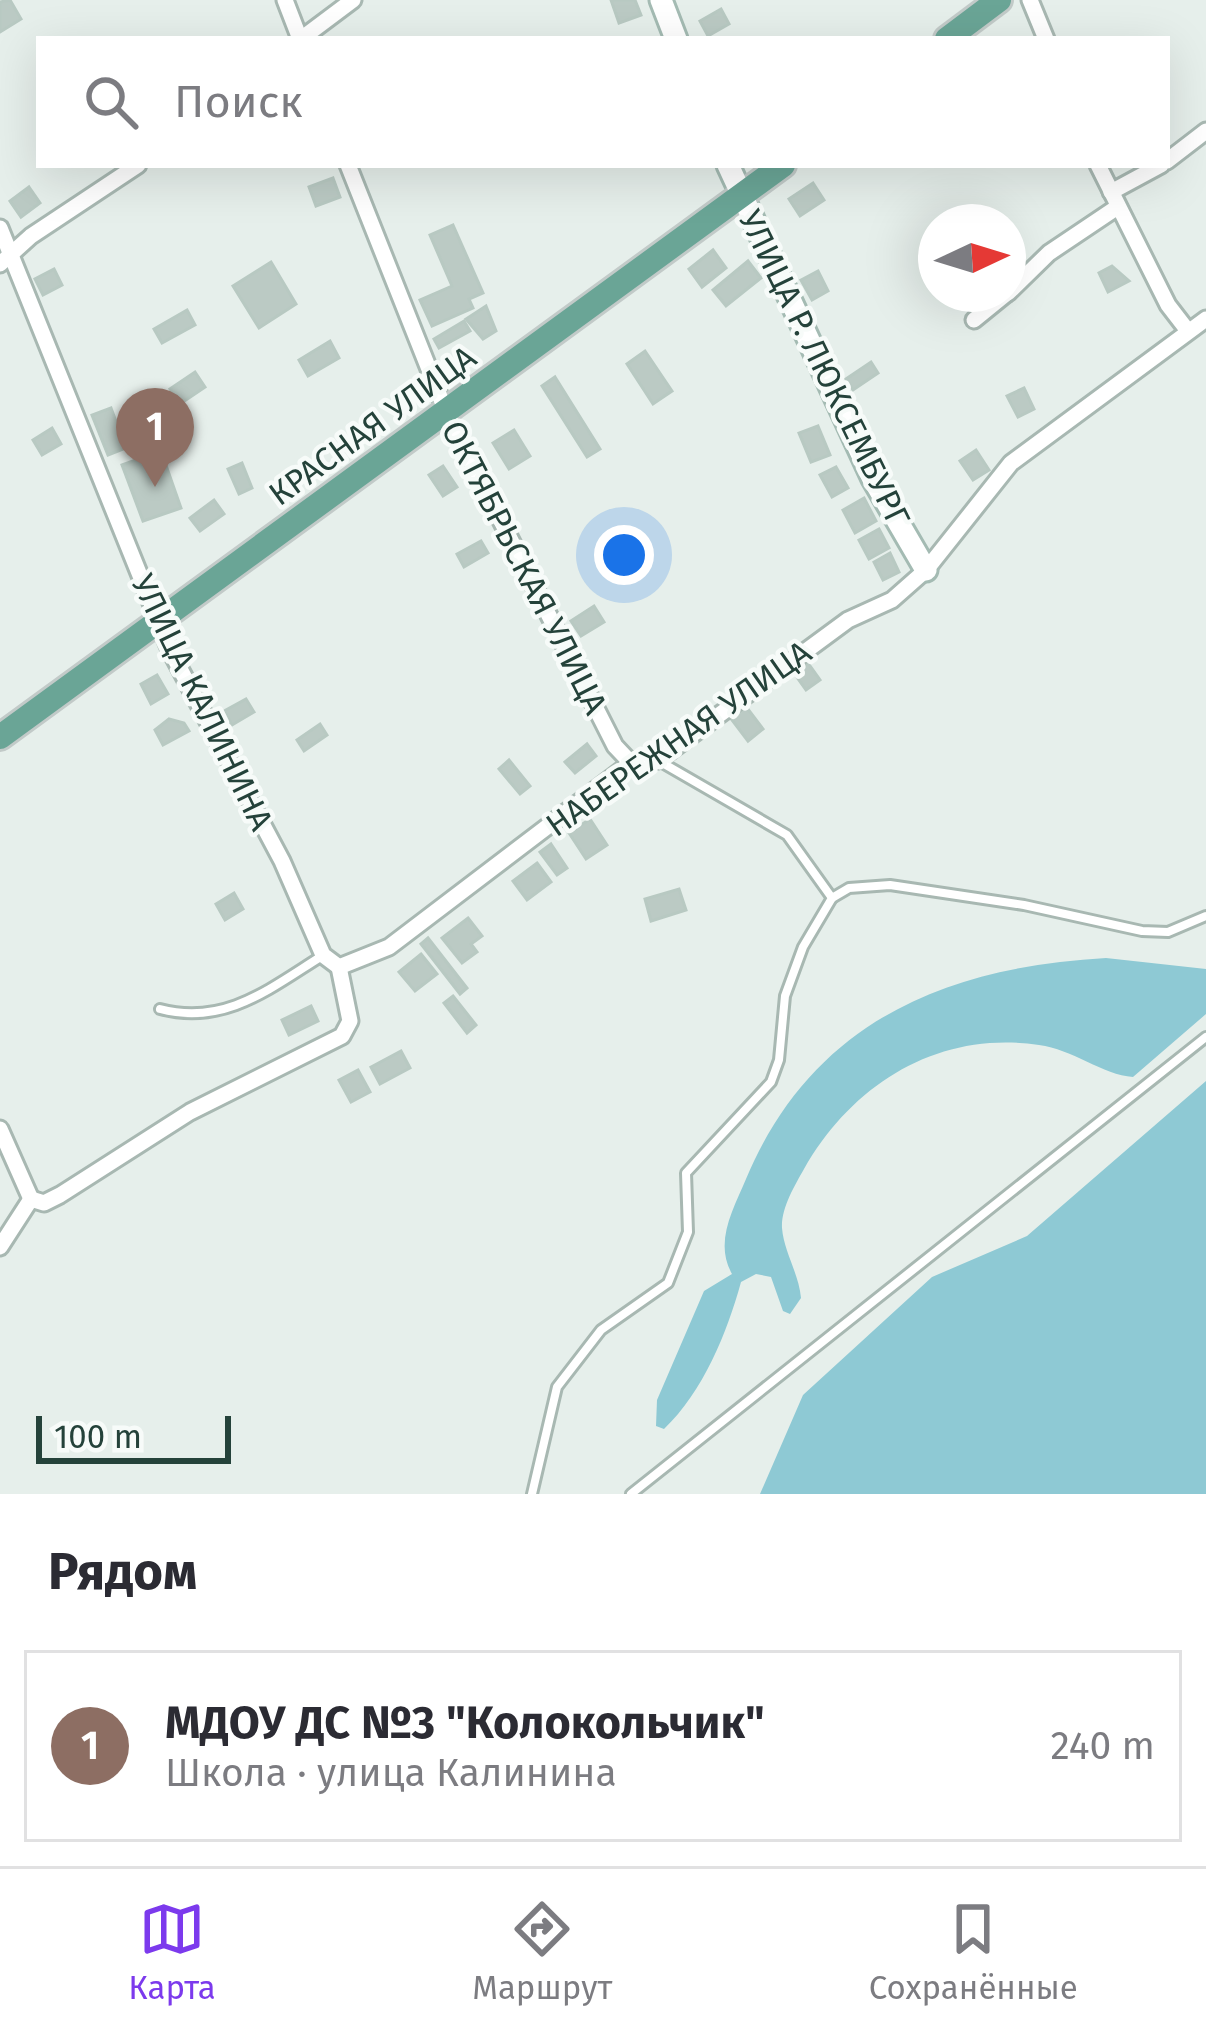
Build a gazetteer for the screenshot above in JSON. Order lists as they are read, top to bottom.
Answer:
{
  "streets": {
    "main road": ["КРАСНАЯ УЛИЦА"],
    "street": [
      "УЛИЦА Р. ЛЮКСЕМБУРГ",
      "ОКТЯБРЬСКАЯ УЛИЦА",
      "УЛИЦА КАЛИНИНА",
      "НАБЕРЕЖНАЯ УЛИЦА"
    ]
  },
  "crossings": [
    ["УЛИЦА Р. ЛЮКСЕМБУРГ", "КРАСНАЯ УЛИЦА"],
    ["УЛИЦА Р. ЛЮКСЕМБУРГ", "НАБЕРЕЖНАЯ УЛИЦА"],
    ["КРАСНАЯ УЛИЦА", "ОКТЯБРЬСКАЯ УЛИЦА"],
    ["КРАСНАЯ УЛИЦА", "УЛИЦА КАЛИНИНА"],
    ["ОКТЯБРЬСКАЯ УЛИЦА", "НАБЕРЕЖНАЯ УЛИЦА"],
    ["УЛИЦА КАЛИНИНА", "НАБЕРЕЖНАЯ УЛИЦА"]
  ],
  "scale_bar": "100 m",
  "north": "right",
  "page": {
    "search": "Поиск",
    "pins": "1",
    "scale": "100 m",
    "heading": "Рядом",
    "list": [
      {
        "mark": "1",
        "name": "МДОУ ДС №3 \"Колокольчик\"",
        "note": "Школа · улица Калинина",
        "value": "240 m"
      }
    ],
    "nav": ["Карта", "Маршрут", "Сохранённые"]
  }
}
